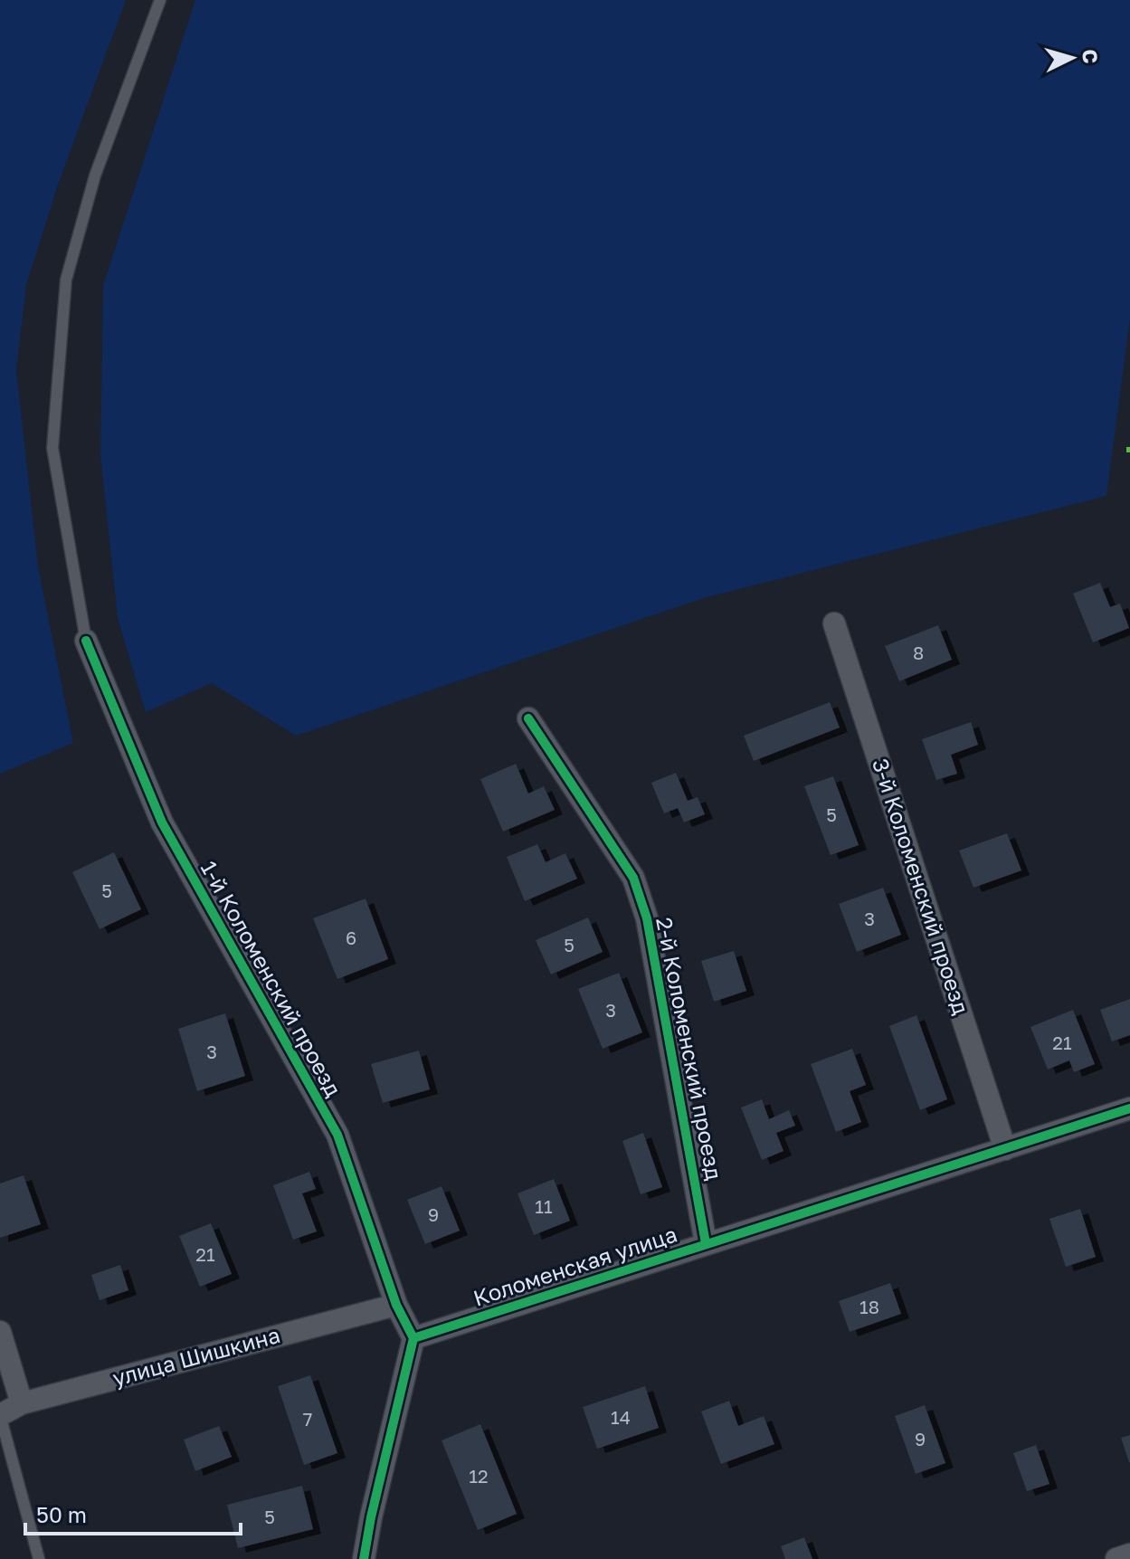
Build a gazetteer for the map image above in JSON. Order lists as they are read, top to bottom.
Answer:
{
  "streets": {
    "street": [
      "3-й Коломенский проезд",
      "1-й Коломенский проезд",
      "2-й Коломенский проезд",
      "Коломенская улица",
      "улица Шишкина"
    ]
  },
  "crossings": [
    ["3-й Коломенский проезд", "Коломенская улица"],
    ["1-й Коломенский проезд", "Коломенская улица"],
    ["1-й Коломенский проезд", "улица Шишкина"],
    ["2-й Коломенский проезд", "Коломенская улица"]
  ],
  "house_numbers": [
    "8",
    "5",
    "5",
    "3",
    "6",
    "5",
    "3",
    "21",
    "3",
    "11",
    "9",
    "21",
    "18",
    "14",
    "7",
    "9",
    "12",
    "5"
  ],
  "scale_bar": "50 m",
  "north": "right"
}
